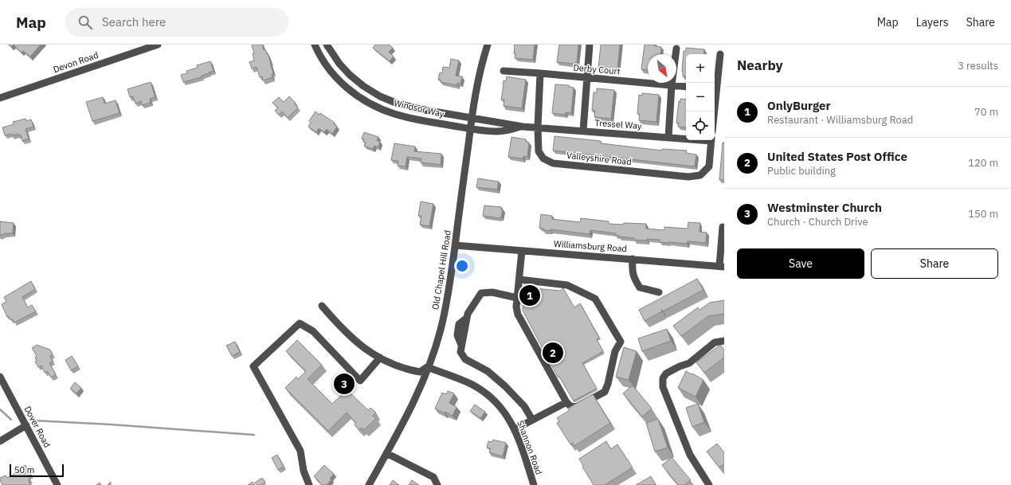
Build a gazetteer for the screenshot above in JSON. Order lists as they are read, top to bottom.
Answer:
{
  "streets": {
    "street": [
      "Devon Road",
      "Derby Court",
      "Windsor Way",
      "Tressel Way",
      "Valleyshire Road",
      "Williamsburg Road",
      "Old Chapel Hill Road",
      "Dover Road",
      "Shannon Road"
    ]
  },
  "crossings": [
    ["Derby Court", "Valleyshire Road"],
    ["Windsor Way", "Tressel Way"],
    ["Windsor Way", "Old Chapel Hill Road"],
    ["Tressel Way", "Valleyshire Road"],
    ["Tressel Way", "Old Chapel Hill Road"],
    ["Williamsburg Road", "Old Chapel Hill Road"],
    ["Old Chapel Hill Road", "Shannon Road"]
  ],
  "scale_bar": "50 m",
  "north": "bottom right",
  "page": {
    "header": "Map",
    "search": "Search here",
    "nav": ["Map", "Layers", "Share"],
    "heading": ["Nearby", "3 results"],
    "map_buttons": ["+", "−"],
    "list": [
      {
        "mark": "1",
        "name": "OnlyBurger",
        "note": "Restaurant · Williamsburg Road",
        "value": "70 m"
      },
      {
        "mark": "2",
        "name": "United States Post Office",
        "note": "Public building",
        "value": "120 m"
      },
      {
        "mark": "3",
        "name": "Westminster Church",
        "note": "Church · Church Drive",
        "value": "150 m"
      }
    ],
    "buttons": ["Save", "Share"],
    "pins": ["1", "2", "3"],
    "scale": "50 m"
  }
}
